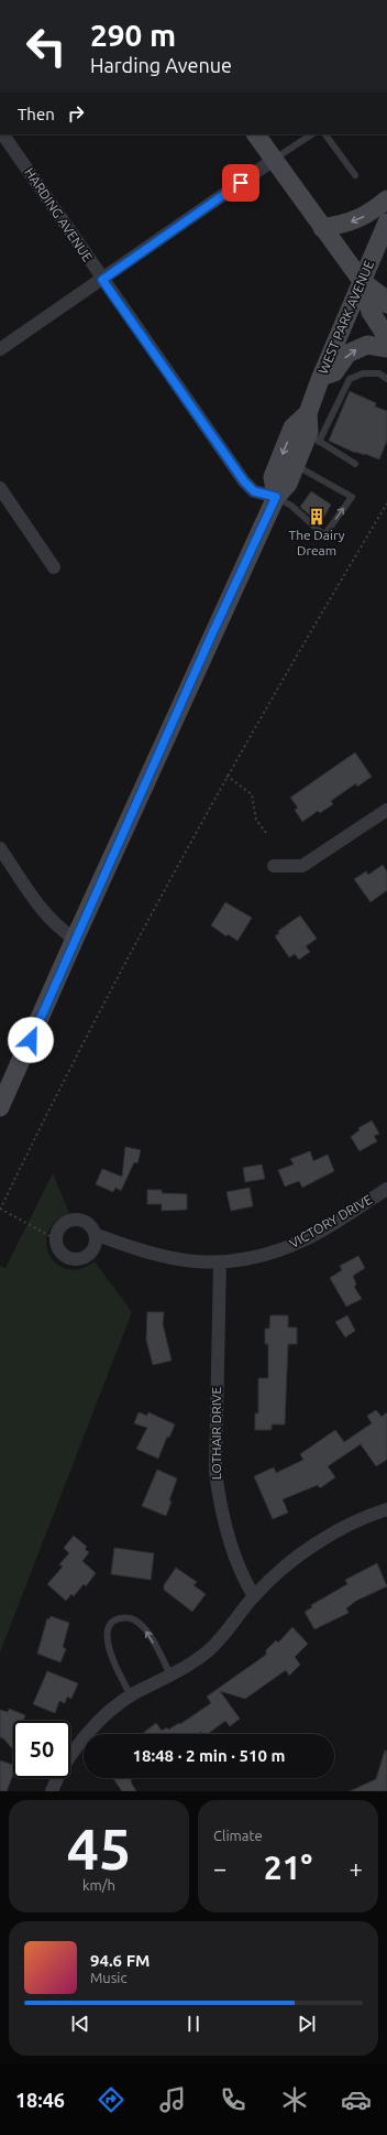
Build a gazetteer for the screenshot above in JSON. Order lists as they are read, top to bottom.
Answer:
{
  "streets": {
    "main road": ["WEST PARK AVENUE"],
    "street": ["HARDING AVENUE", "VICTORY DRIVE", "LOTHAIR DRIVE"]
  },
  "crossings": [
    ["HARDING AVENUE", "WEST PARK AVENUE"],
    ["VICTORY DRIVE", "LOTHAIR DRIVE"]
  ],
  "places": {
    "building": ["The Dairy Dream"]
  },
  "page": {
    "turn": ["290 m", "Harding Avenue"],
    "then": "Then",
    "limit": "50",
    "trip": "18:48 · 2 min · 510 m",
    "tile": [
      ["45", "km/h"],
      "Climate"
    ],
    "heat": ["−", "21°", "+"],
    "song": ["94.6 FM", "Music"],
    "tabs": "18:46"
  }
}
